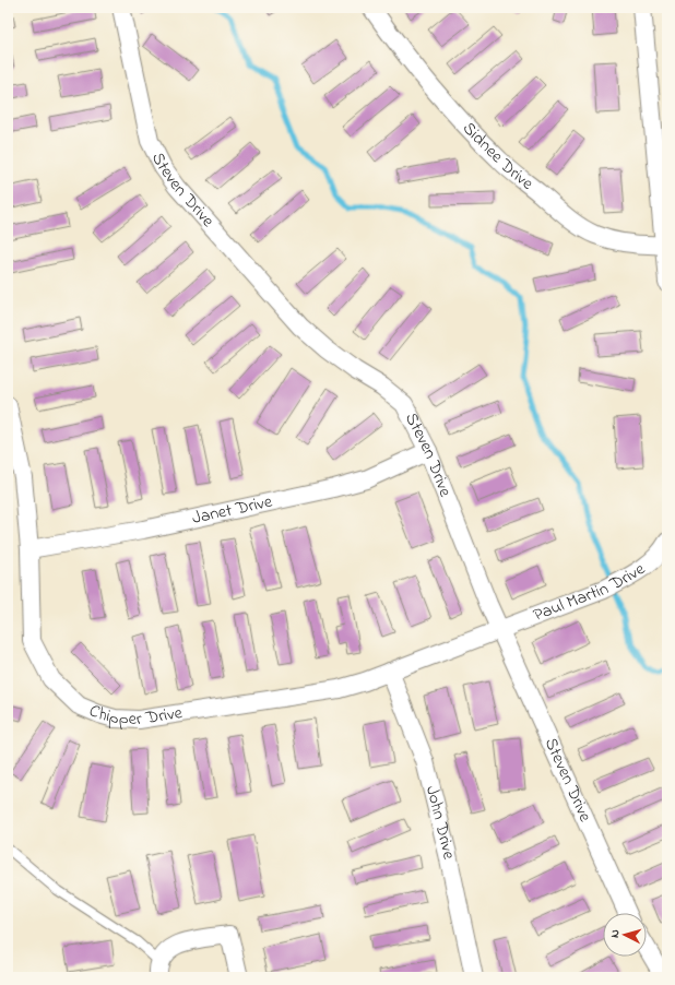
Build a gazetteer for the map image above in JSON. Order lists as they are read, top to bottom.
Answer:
{
  "streets": {
    "street": [
      "Sidnee Drive",
      "Steven Drive",
      "Janet Drive",
      "Paul Martin Drive",
      "Chipper Drive",
      "John Drive"
    ]
  },
  "crossings": [
    ["Steven Drive", "Janet Drive"],
    ["Steven Drive", "Paul Martin Drive"],
    ["Steven Drive", "Chipper Drive"],
    ["Janet Drive", "Chipper Drive"],
    ["Paul Martin Drive", "Chipper Drive"],
    ["Chipper Drive", "John Drive"]
  ],
  "north": "left"
}
